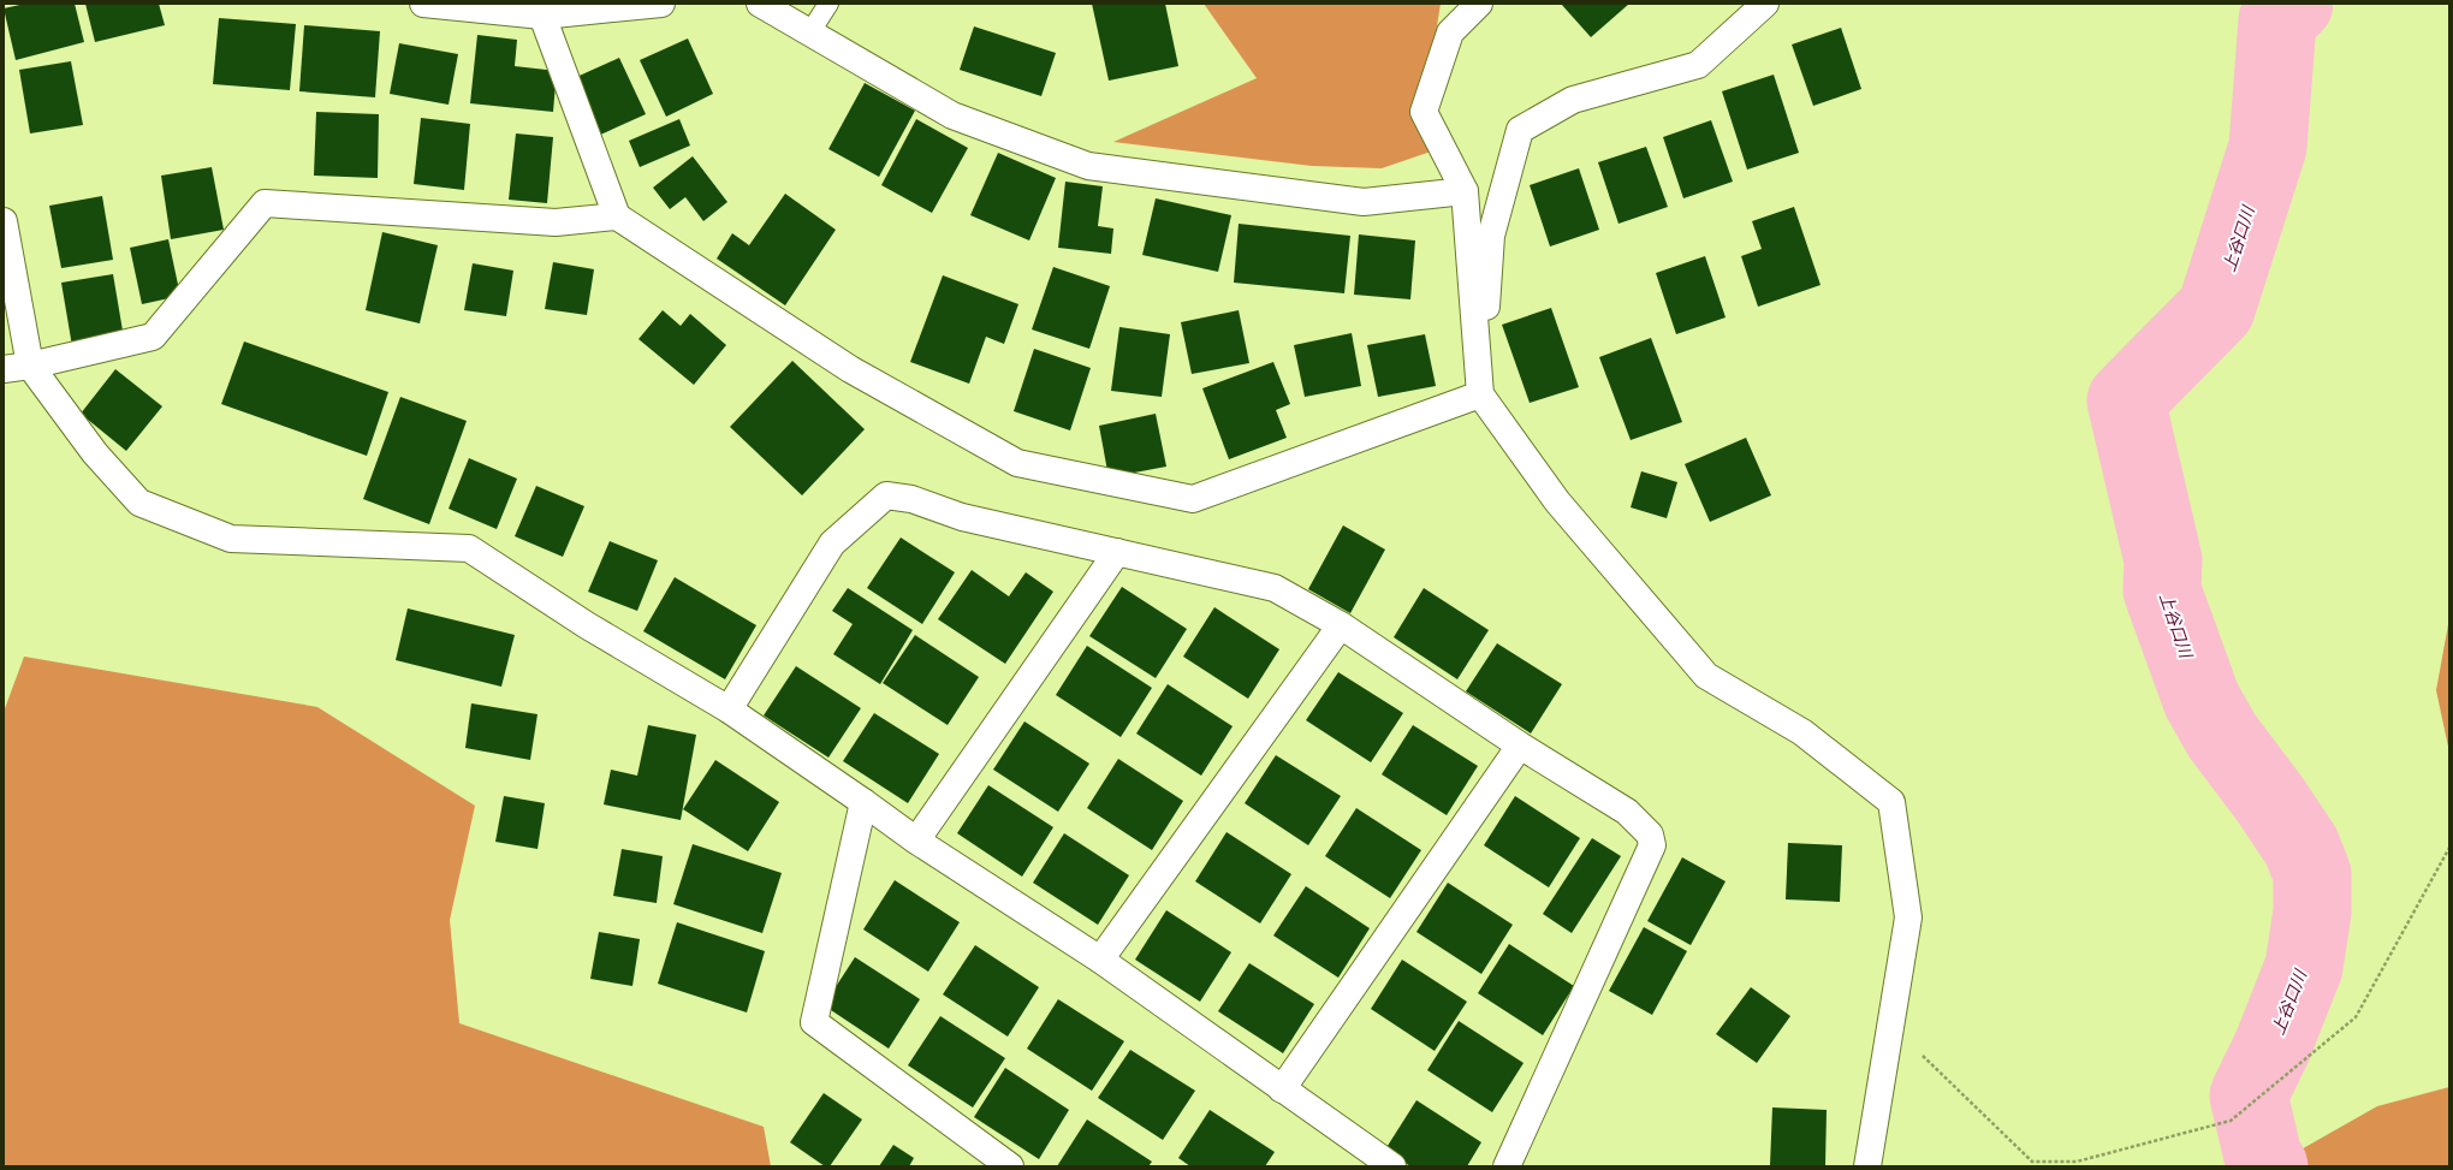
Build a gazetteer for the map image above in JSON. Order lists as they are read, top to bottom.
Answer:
{
  "water": ["上谷口川"]
}
